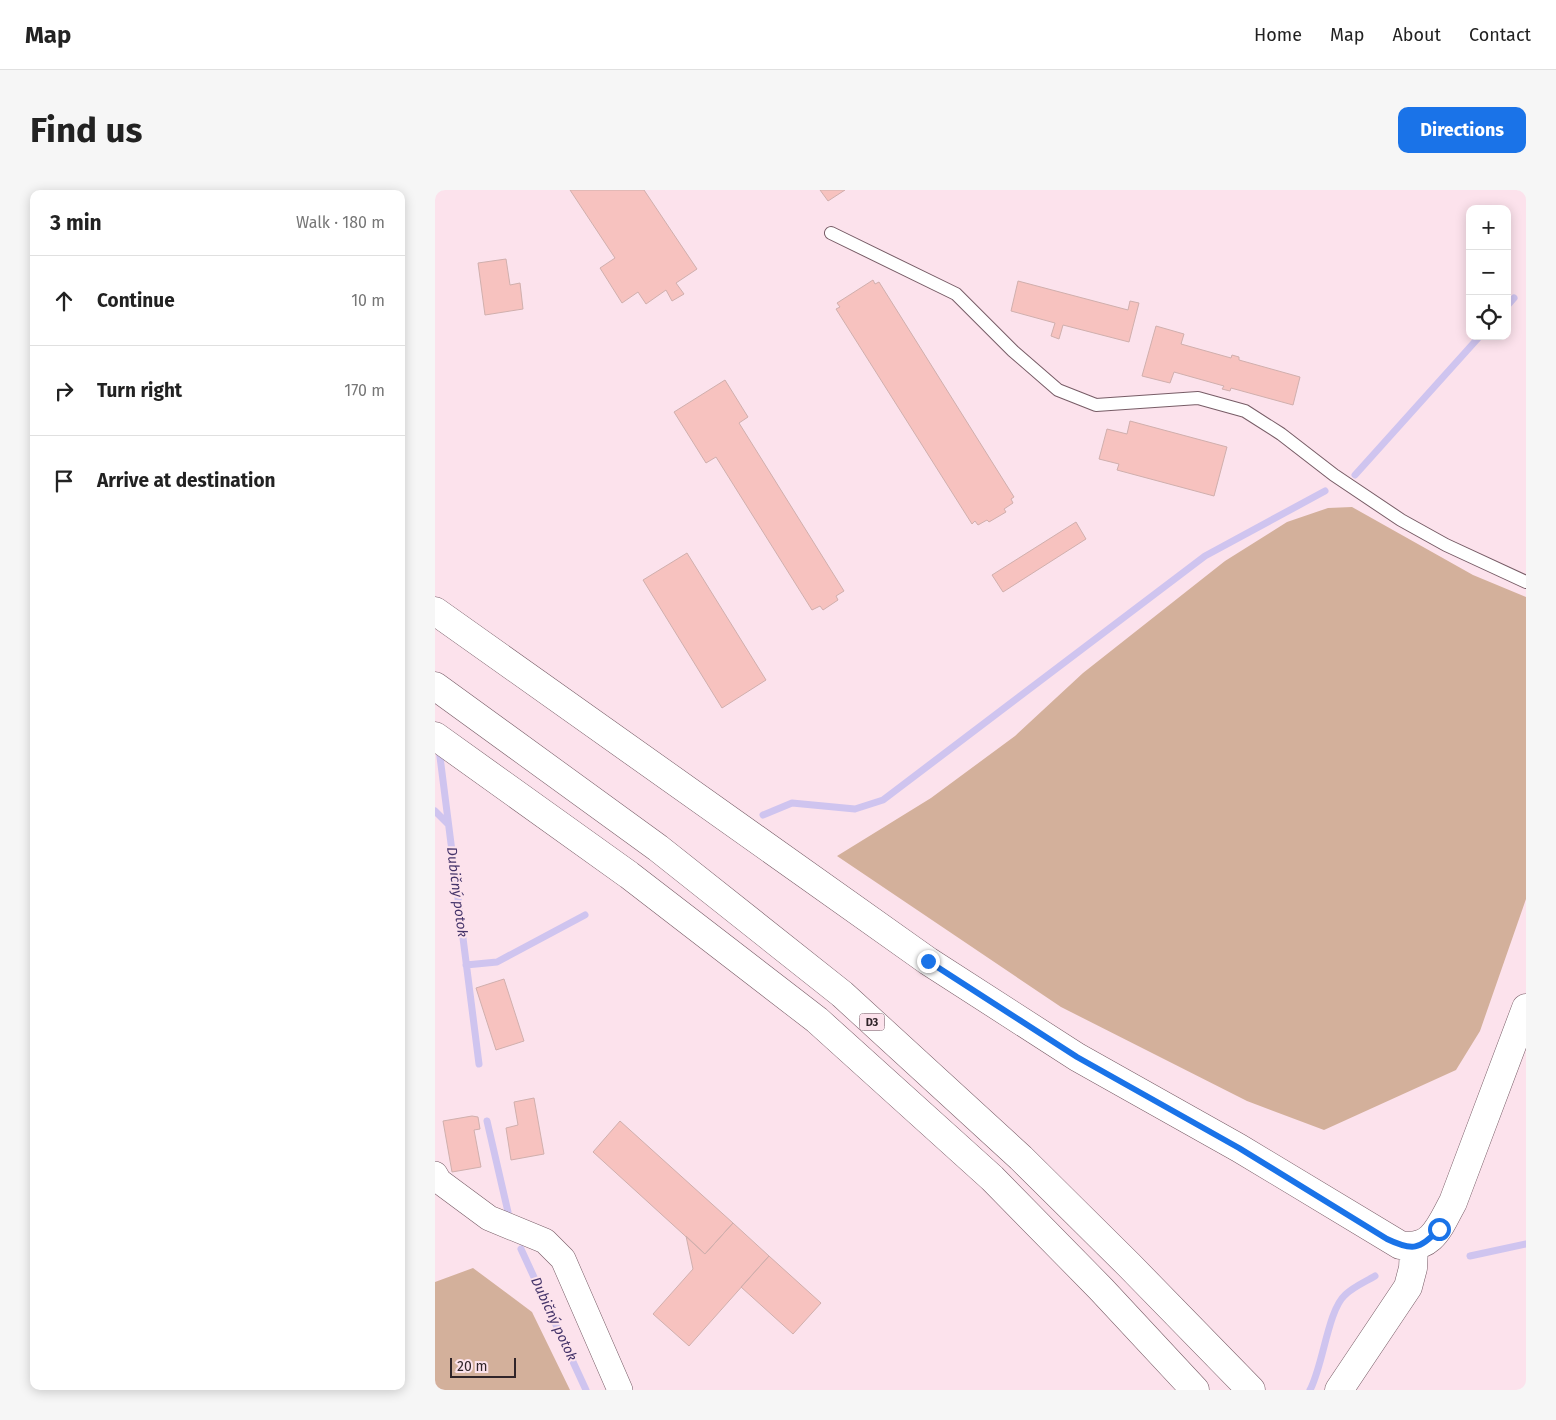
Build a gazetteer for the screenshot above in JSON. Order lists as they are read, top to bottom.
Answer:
{
  "streets": {
    "main road": ["D3"]
  },
  "water": ["Dubičný potok"],
  "scale_bar": "20 m",
  "page": {
    "header": "Map",
    "nav": [
      "Home",
      "Map",
      "About",
      "Contact"
    ],
    "buttons": "Directions",
    "title": "Find us",
    "heading": ["3 min", "Walk · 180 m"],
    "map_buttons": ["+", "−"],
    "list": [
      ["Continue", "10 m"],
      ["Turn right", "170 m"],
      "Arrive at destination"
    ],
    "scale": "20 m"
  }
}
